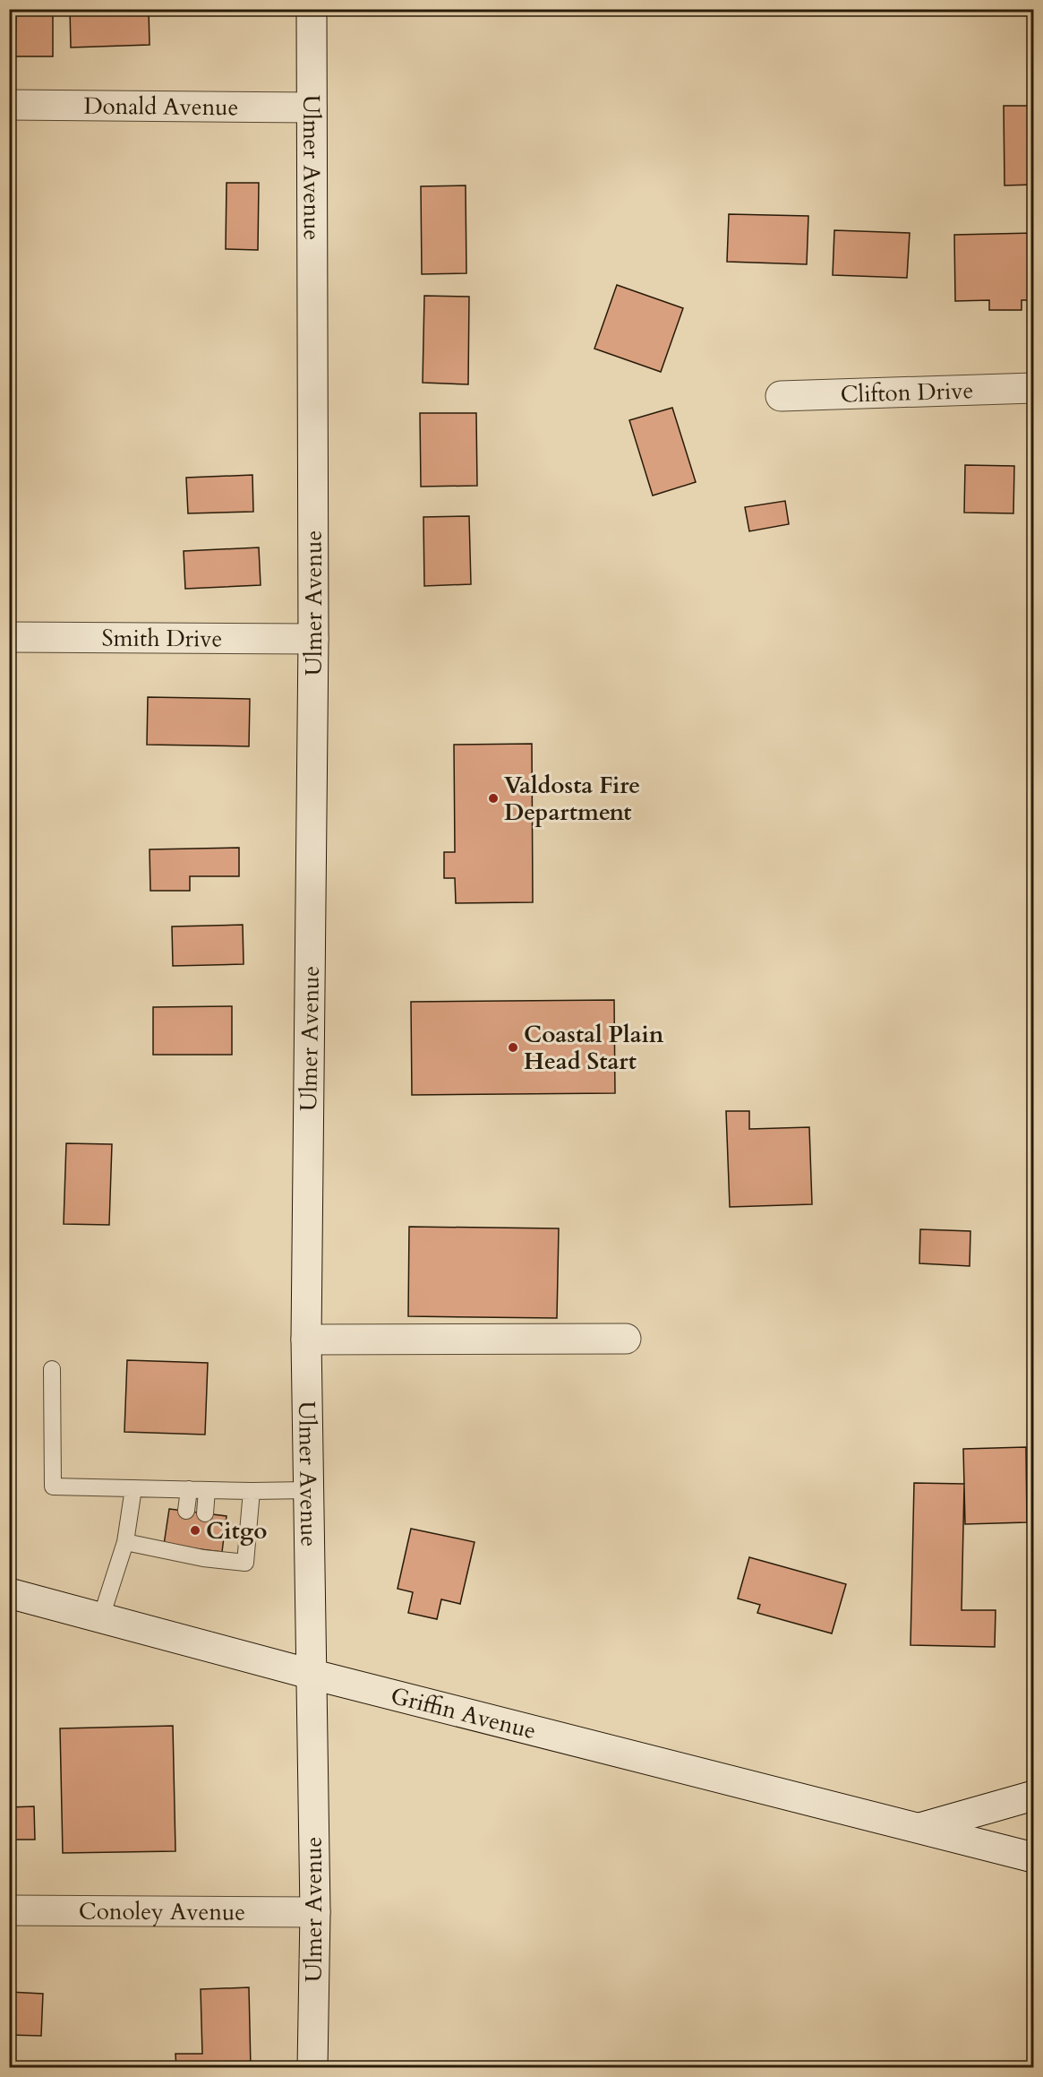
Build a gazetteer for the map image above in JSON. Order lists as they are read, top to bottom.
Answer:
{
  "streets": {
    "street": [
      "Donald Avenue",
      "Ulmer Avenue",
      "Clifton Drive",
      "Smith Drive",
      "Griffin Avenue",
      "Conoley Avenue"
    ]
  },
  "crossings": [
    ["Donald Avenue", "Ulmer Avenue"],
    ["Ulmer Avenue", "Smith Drive"],
    ["Ulmer Avenue", "Griffin Avenue"],
    ["Ulmer Avenue", "Conoley Avenue"]
  ],
  "places": ["Valdosta Fire Department", "Coastal Plain Head Start", "Citgo"]
}
